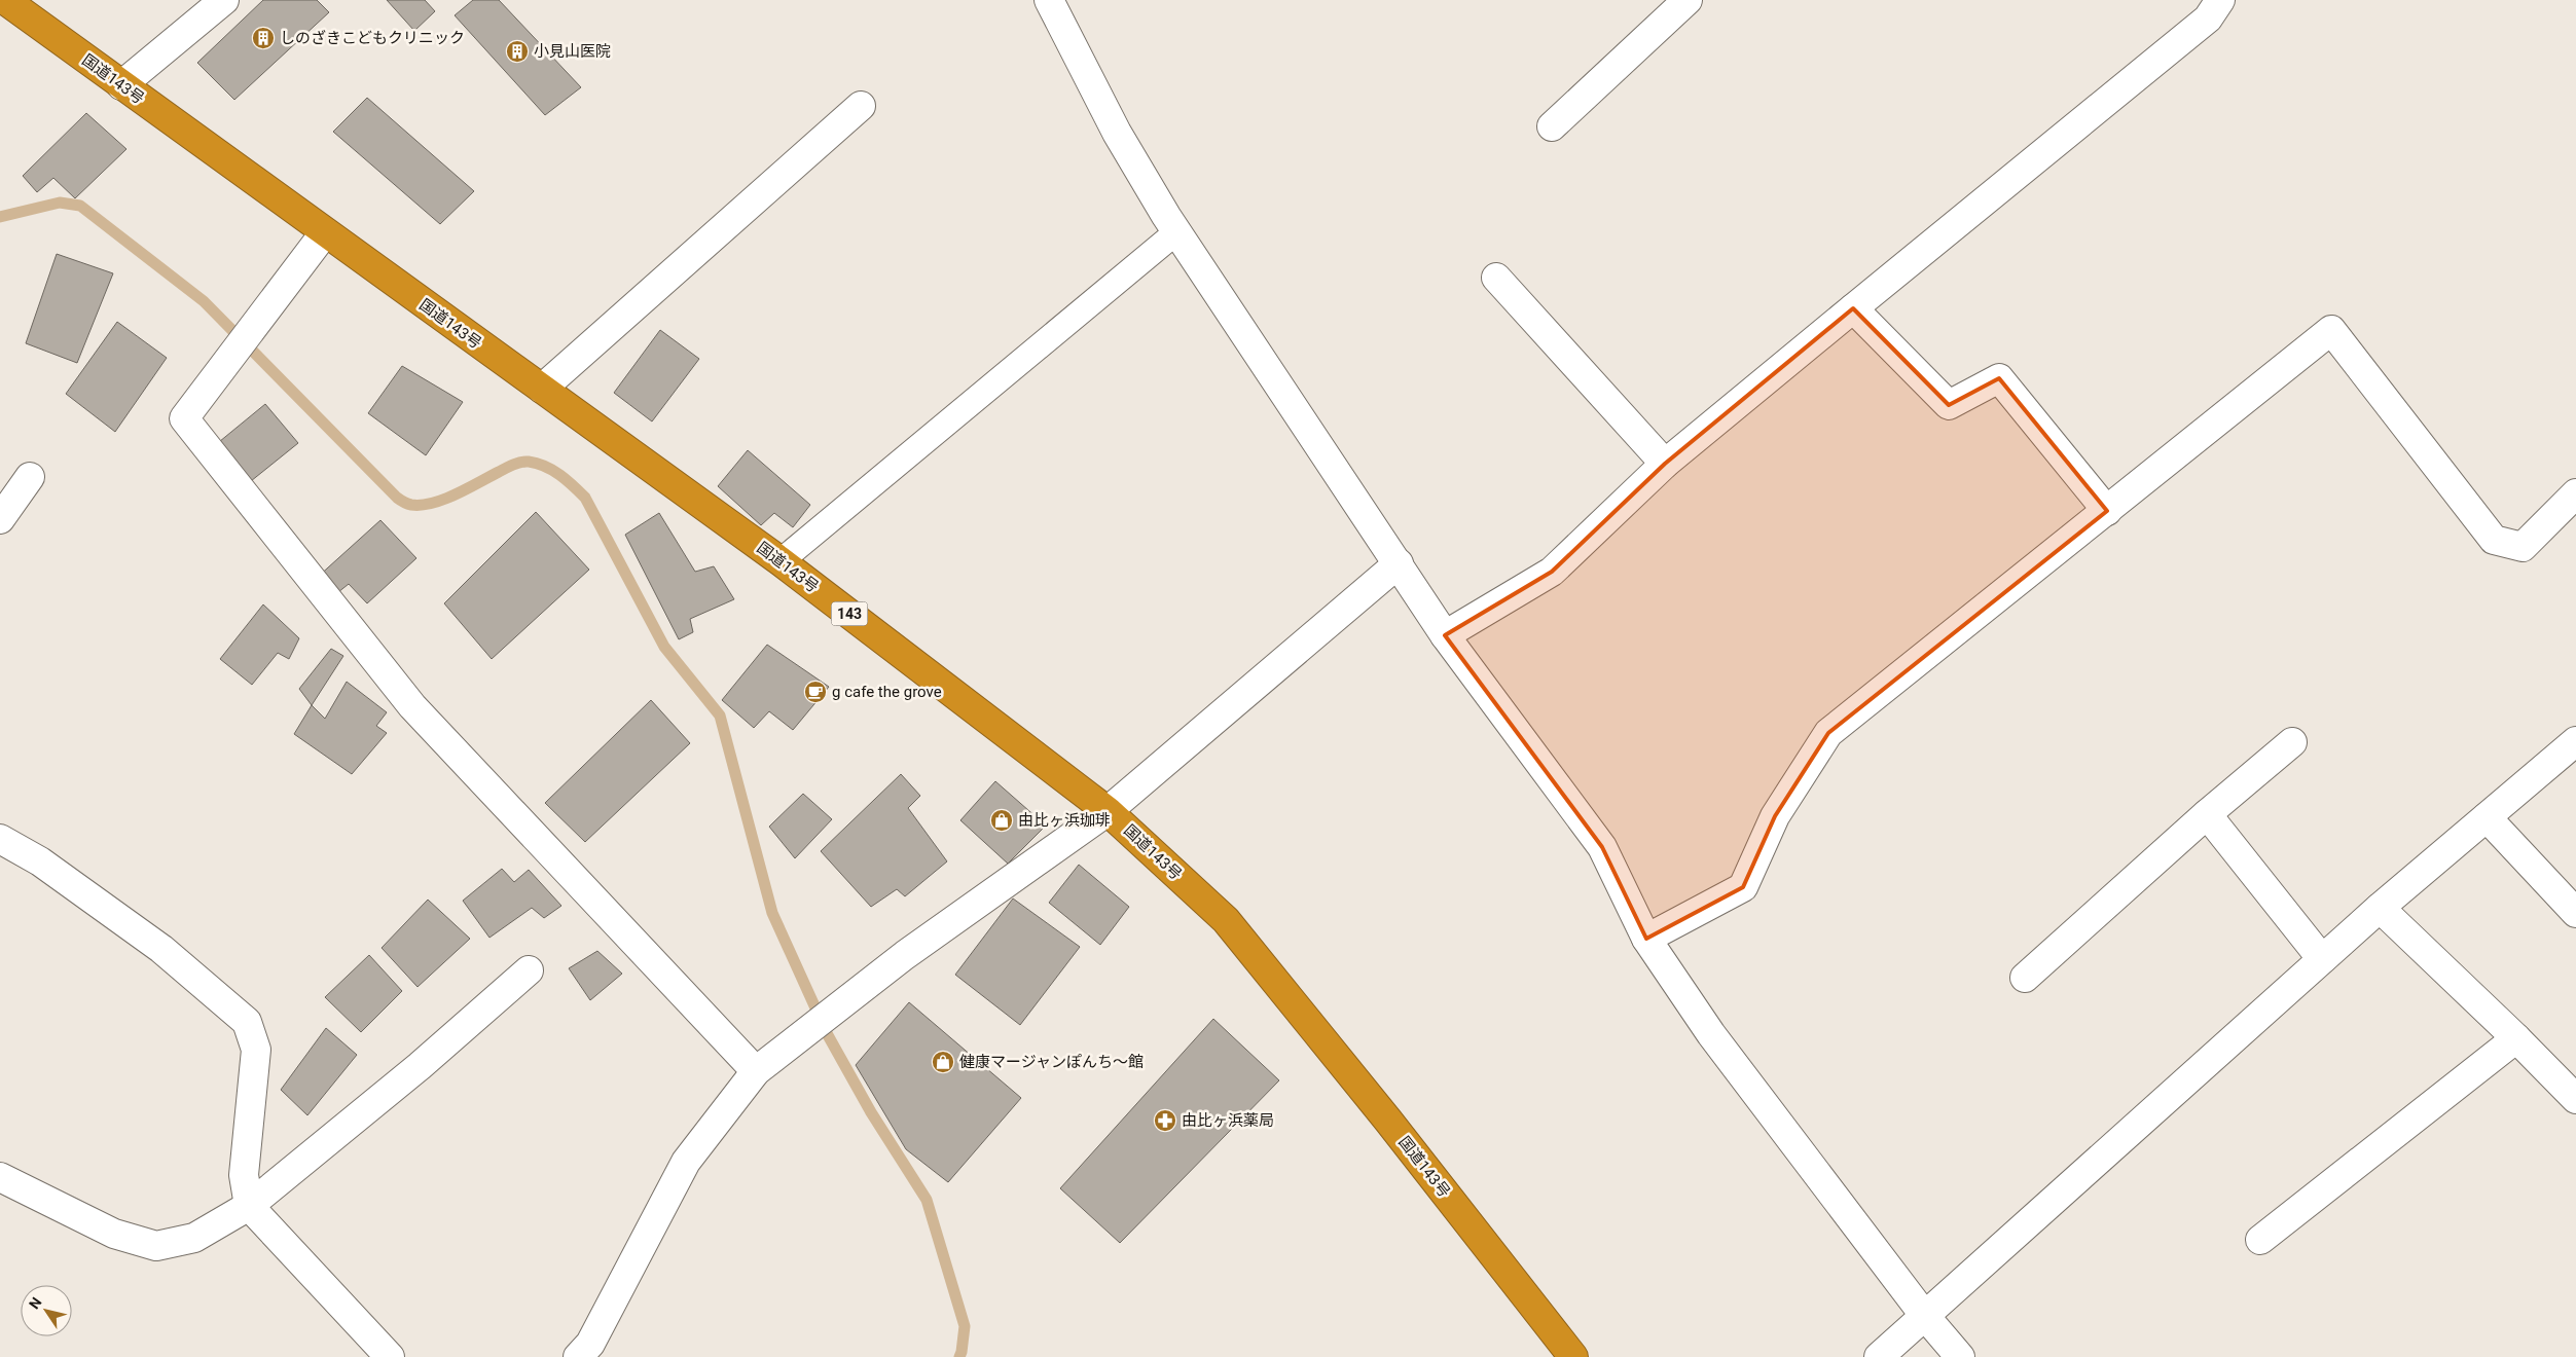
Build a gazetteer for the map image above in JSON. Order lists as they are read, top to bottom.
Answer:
{
  "streets": {
    "highway": ["国道143号", "143"]
  },
  "places": {
    "building": ["しのざきこどもクリニック", "小見山医院"],
    "cafe": ["g cafe the grove"],
    "shop": ["由比ヶ浜珈琲", "健康マージャンぽんち～館"],
    "pharmacy": ["由比ヶ浜薬局"]
  },
  "north": "top left"
}
